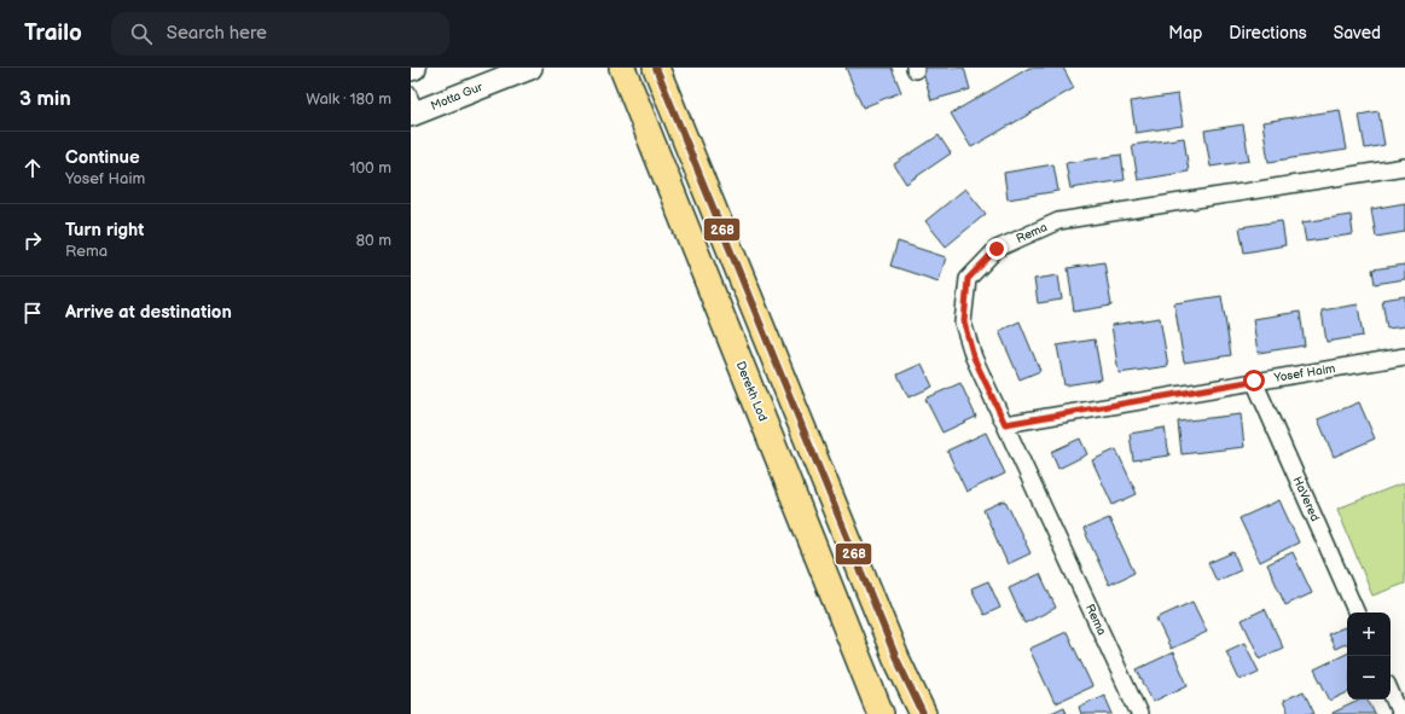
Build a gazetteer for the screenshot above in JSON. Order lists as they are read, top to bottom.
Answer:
{
  "streets": {
    "main road": ["Derekh Lod"],
    "street": [
      "Motta Gur",
      "Rema",
      "Yosef Haim",
      "HaVered"
    ]
  },
  "crossings": [
    ["Rema", "Yosef Haim"],
    ["Yosef Haim", "HaVered"]
  ],
  "lines": ["transit line 268"],
  "page": {
    "header": "Trailo",
    "search": "Search here",
    "nav": ["Map", "Directions", "Saved"],
    "heading": ["3 min", "Walk · 180 m"],
    "list": [
      ["Continue", "Yosef Haim", "100 m"],
      ["Turn right", "Rema", "80 m"],
      "Arrive at destination"
    ],
    "map_buttons": ["+", "−"]
  }
}
